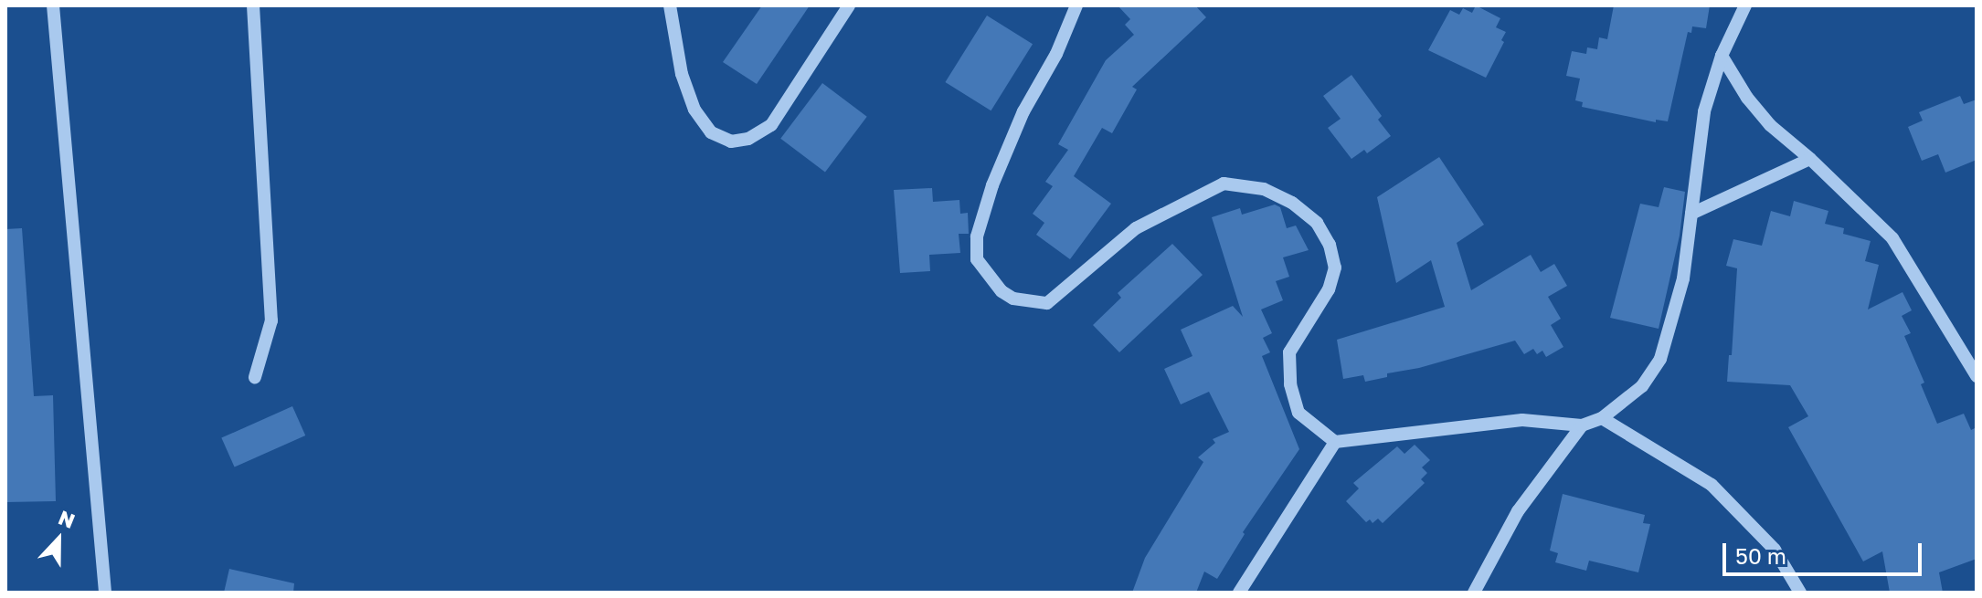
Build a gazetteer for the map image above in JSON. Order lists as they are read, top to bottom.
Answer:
{
  "scale_bar": "50 m",
  "north": "top"
}
